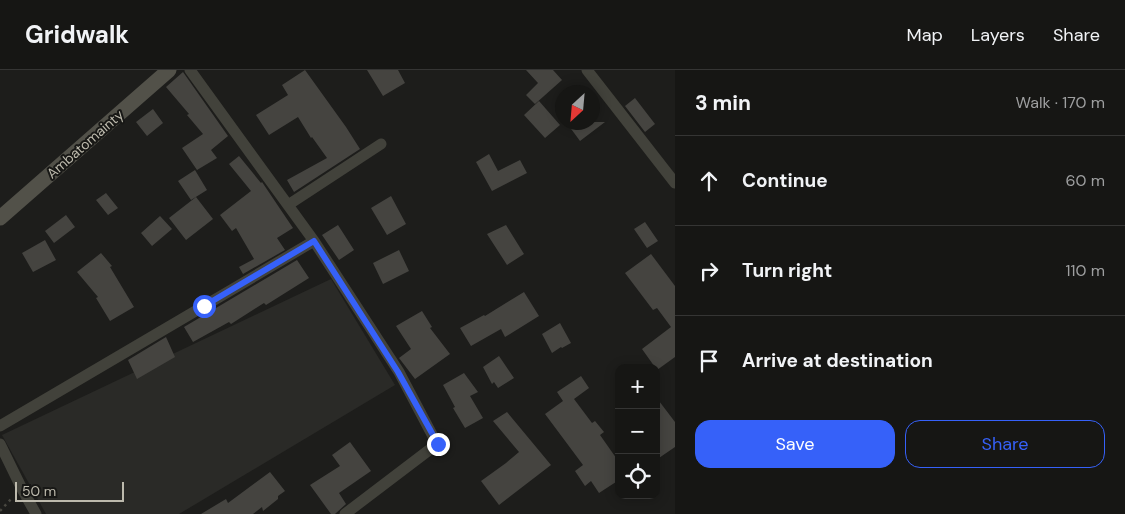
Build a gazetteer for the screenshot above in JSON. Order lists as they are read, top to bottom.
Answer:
{
  "streets": {
    "main road": ["Ambatomainty"]
  },
  "scale_bar": "50 m",
  "north": "bottom left",
  "page": {
    "header": "Gridwalk",
    "nav": ["Map", "Layers", "Share"],
    "heading": ["3 min", "Walk · 170 m"],
    "list": [
      ["Continue", "60 m"],
      ["Turn right", "110 m"],
      "Arrive at destination"
    ],
    "map_buttons": ["+", "−"],
    "buttons": ["Save", "Share"],
    "scale": "50 m"
  }
}
